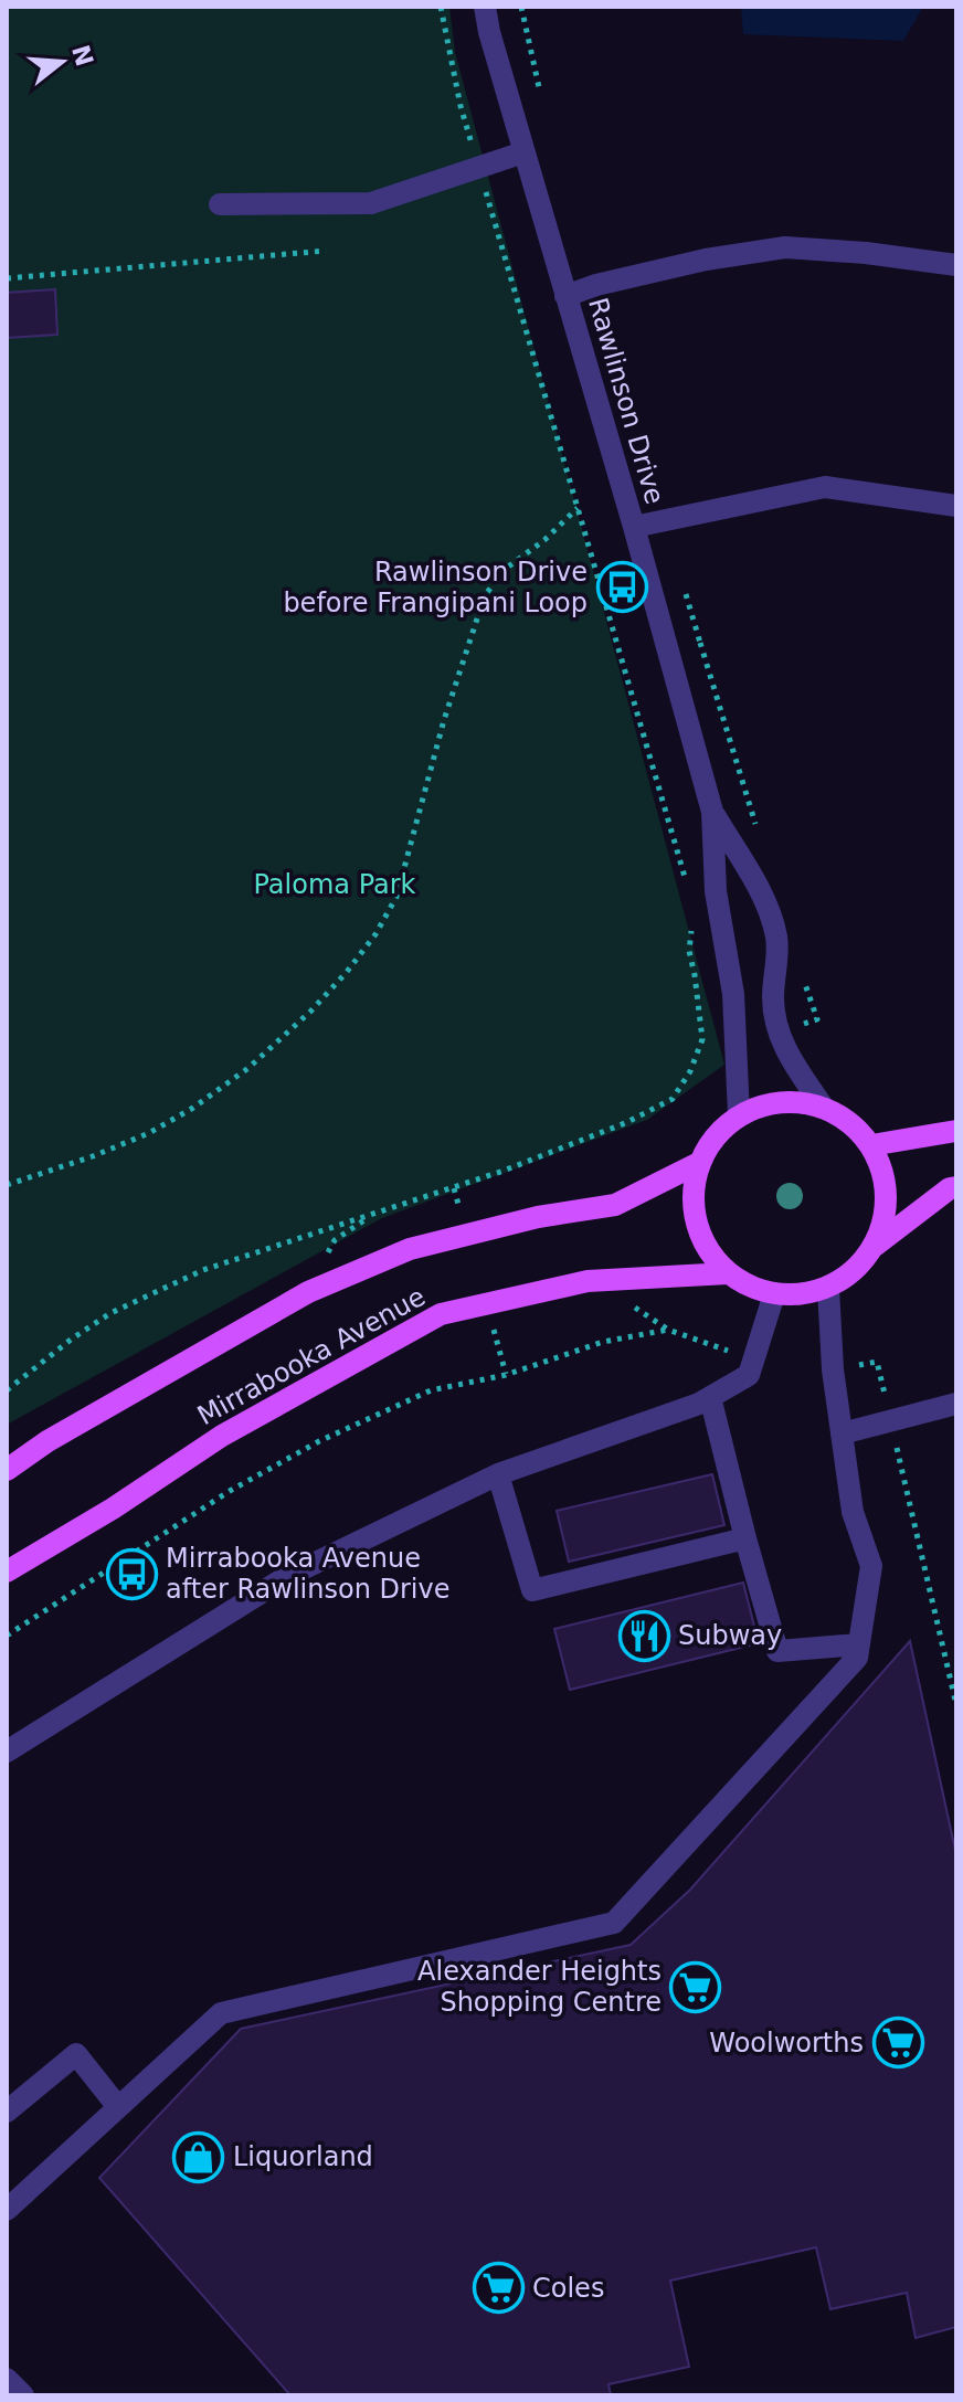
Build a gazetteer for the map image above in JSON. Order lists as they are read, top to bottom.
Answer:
{
  "streets": {
    "main road": ["Mirrabooka Avenue"],
    "street": ["Rawlinson Drive"]
  },
  "crossings": [
    ["Rawlinson Drive", "Mirrabooka Avenue"]
  ],
  "parks": ["Paloma Park"],
  "places": {
    "bus stop": ["Rawlinson Drive before Frangipani Loop", "Mirrabooka Avenue after Rawlinson Drive"],
    "restaurant": ["Subway"],
    "supermarket": ["Alexander Heights Shopping Centre", "Woolworths", "Coles"],
    "shop": ["Liquorland"]
  },
  "north": "right"
}
